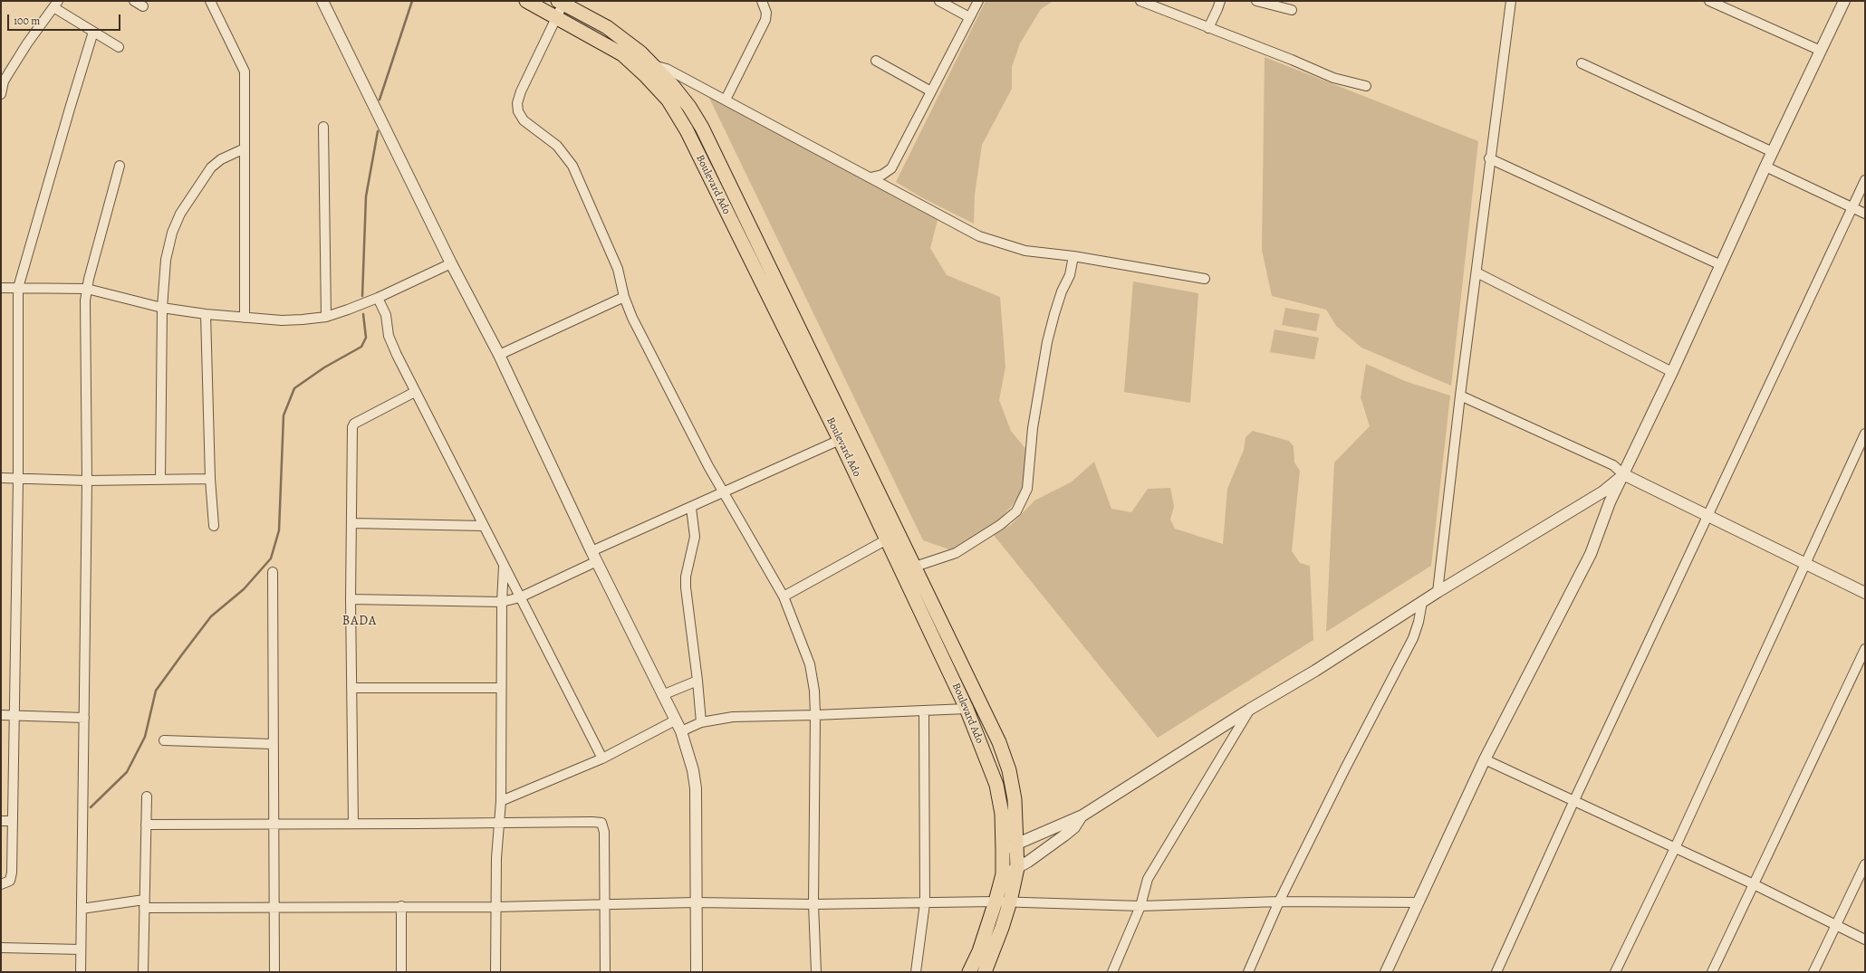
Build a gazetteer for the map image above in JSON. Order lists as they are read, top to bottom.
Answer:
{
  "streets": {
    "main road": ["Boulevard Ado"]
  },
  "districts": ["BADA"],
  "scale_bar": "100 m"
}
